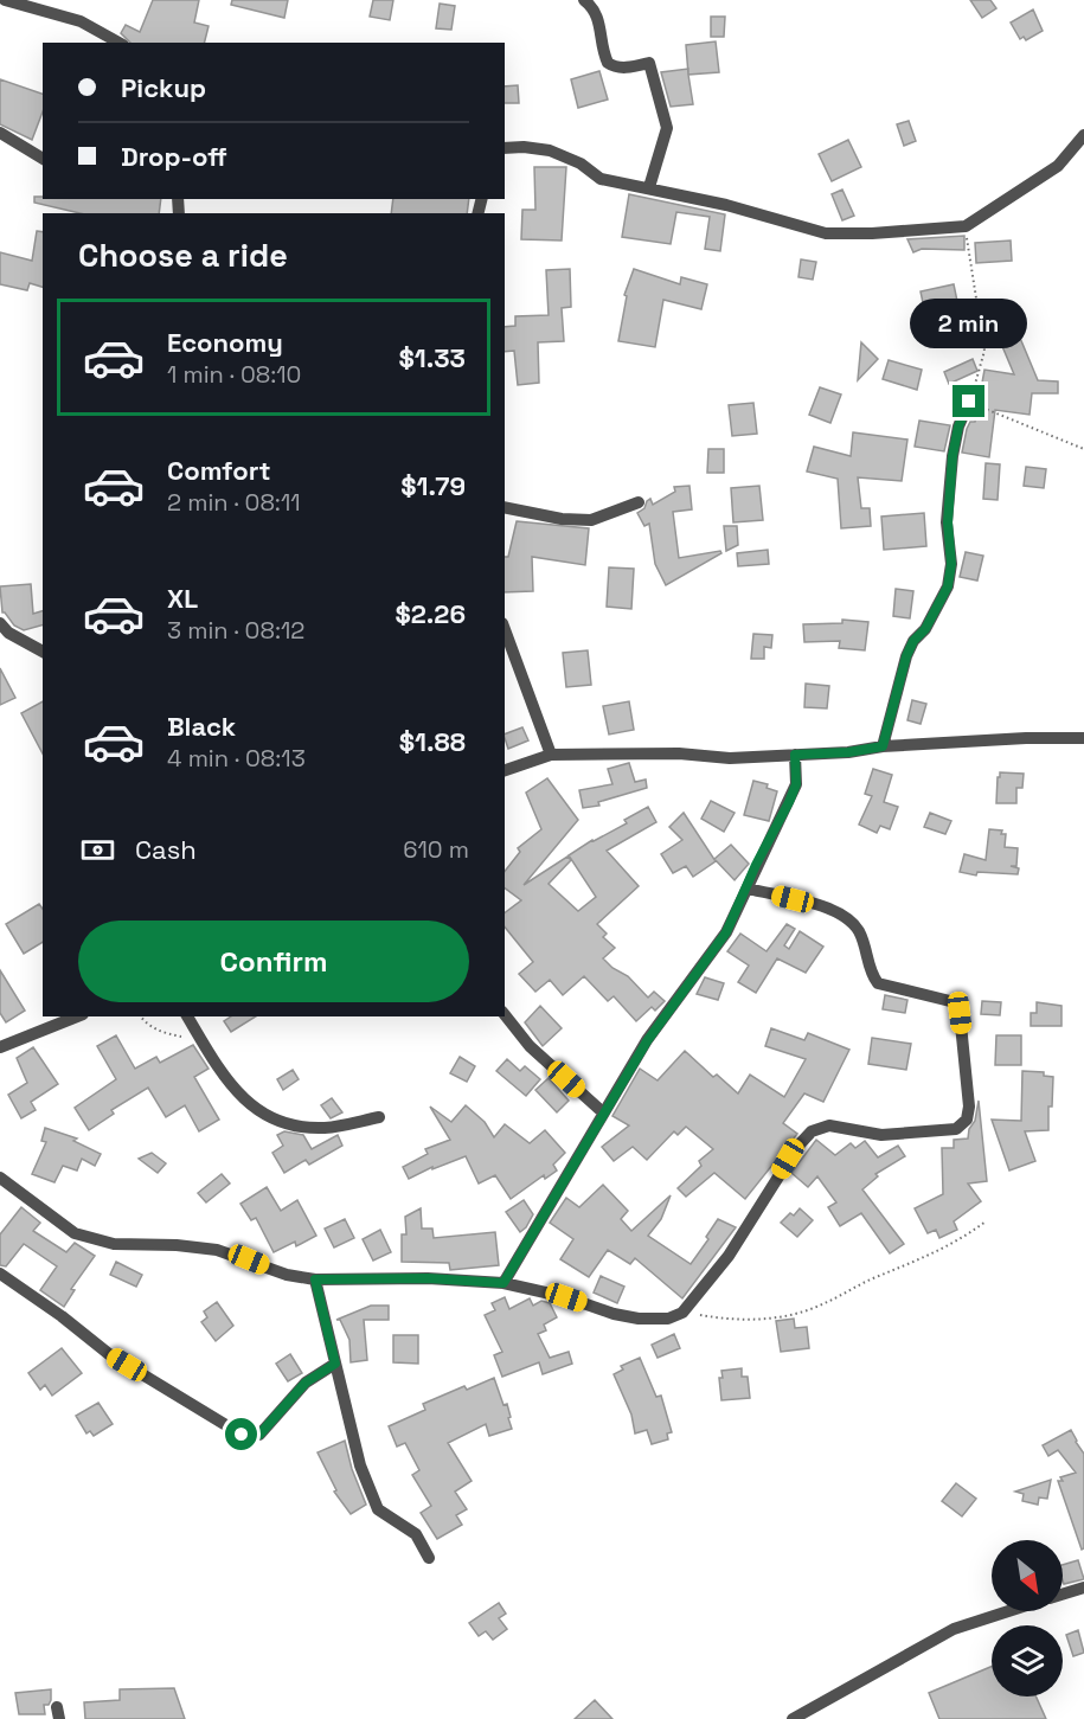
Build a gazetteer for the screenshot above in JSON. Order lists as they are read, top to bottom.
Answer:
{
  "north": "bottom right",
  "page": {
    "banner": ["Pickup", "Drop-off"],
    "heading": "Choose a ride",
    "bubble": "2 min",
    "list": [
      {
        "name": "Economy",
        "note": "1 min · 08:10",
        "value": "$1.33"
      },
      {
        "name": "Comfort",
        "note": "2 min · 08:11",
        "value": "$1.79"
      },
      {
        "name": "XL",
        "note": "3 min · 08:12",
        "value": "$2.26"
      },
      {
        "name": "Black",
        "note": "4 min · 08:13",
        "value": "$1.88"
      }
    ],
    "pay": ["Cash", "610 m"],
    "buttons": "Confirm"
  }
}
